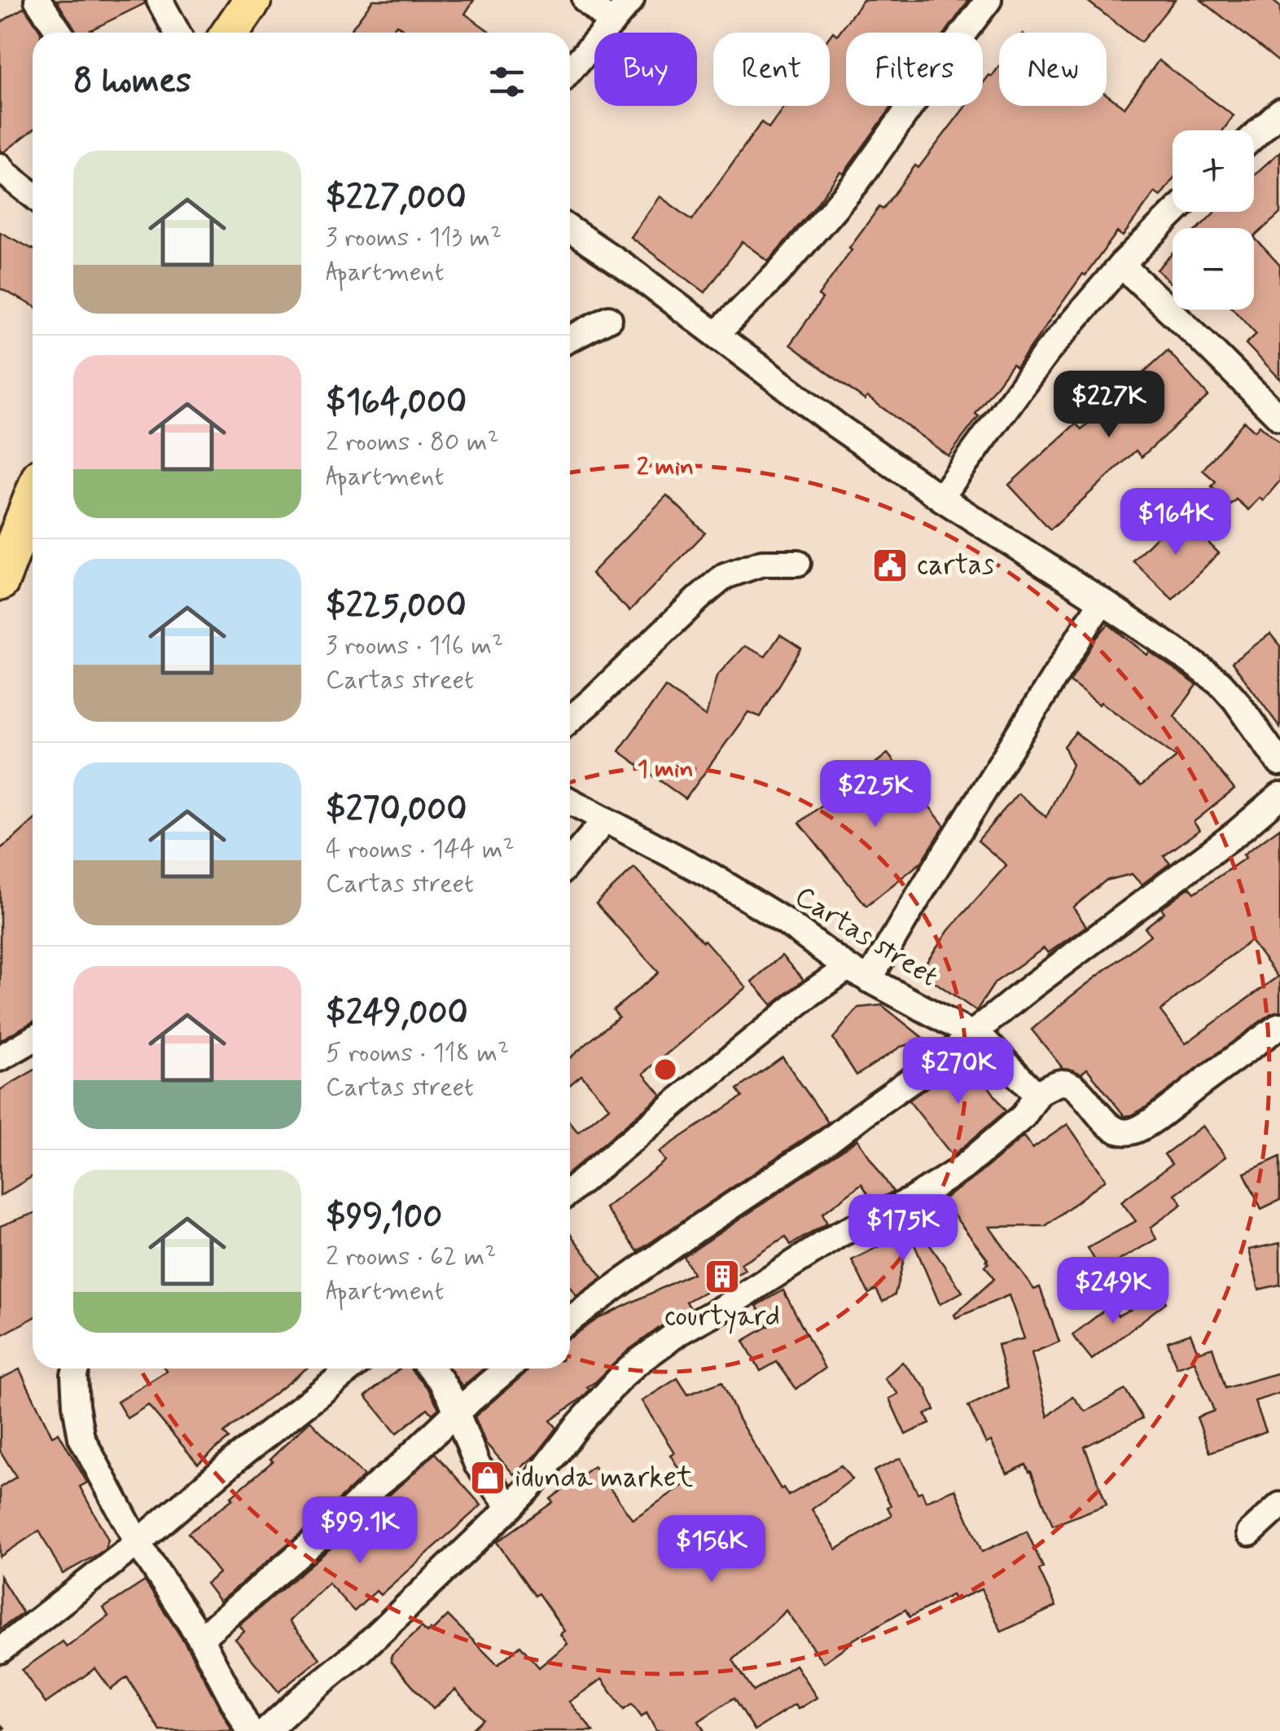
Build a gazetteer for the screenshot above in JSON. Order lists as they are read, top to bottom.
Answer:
{
  "streets": {
    "street": ["Cartas street"]
  },
  "places": {
    "public building": ["cartas"],
    "building": ["courtyard"],
    "shop": ["idunda market"]
  },
  "page": {
    "chip": [
      "Buy",
      "Rent",
      "Filters",
      "New"
    ],
    "heading": "8 homes",
    "map_buttons": ["+", "−"],
    "list": [
      {
        "name": "$227,000",
        "note": "3 rooms · 113 m² · Apartment"
      },
      {
        "name": "$164,000",
        "note": "2 rooms · 80 m² · Apartment"
      },
      {
        "name": "$225,000",
        "note": "3 rooms · 116 m² · Cartas street"
      },
      {
        "name": "$270,000",
        "note": "4 rooms · 144 m² · Cartas street"
      },
      {
        "name": "$249,000",
        "note": "5 rooms · 118 m² · Cartas street"
      },
      {
        "name": "$99,100",
        "note": "2 rooms · 62 m² · Apartment"
      }
    ],
    "price": [
      "$227K",
      "$164K",
      "$225K",
      "$270K",
      "$175K",
      "$249K",
      "$99.1K",
      "$156K"
    ]
  },
  "rings": ["2 min", "1 min"]
}
